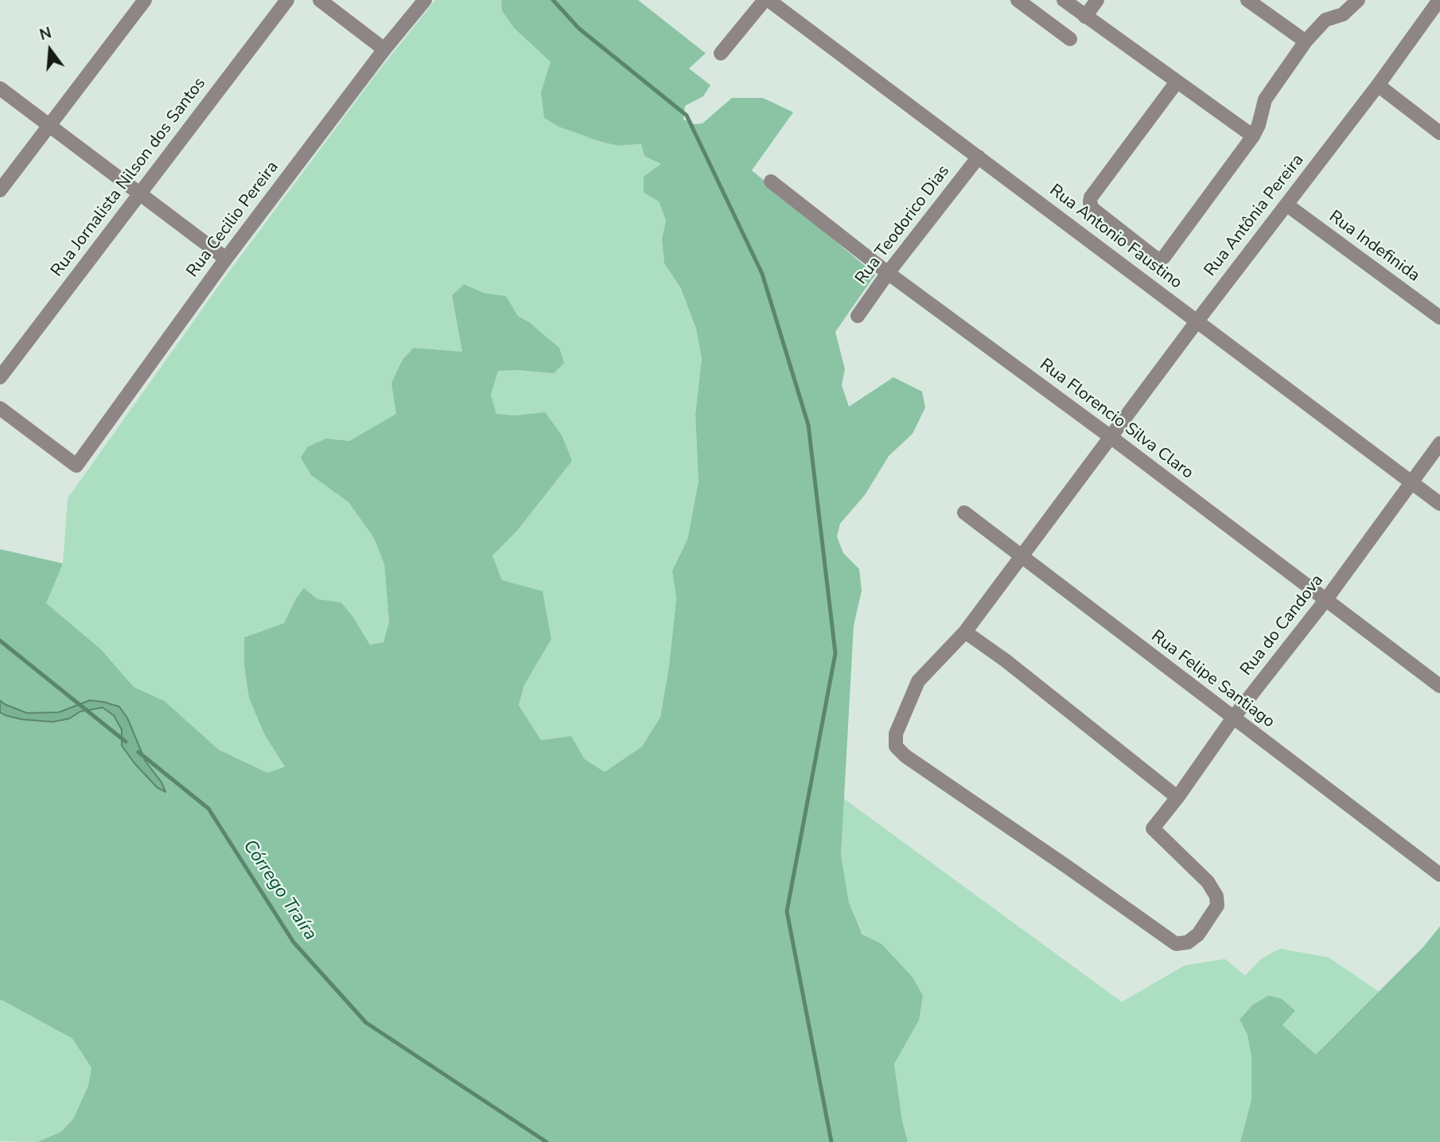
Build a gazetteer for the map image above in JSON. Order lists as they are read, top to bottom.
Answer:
{
  "streets": {
    "street": [
      "Rua Jornalista Nilson dos Santos",
      "Rua Antônia Pereira",
      "Rua Cecilio Pereira",
      "Rua Teodorico Dias",
      "Rua Antonio Faustino",
      "Rua Indefinida",
      "Rua Florencio Silva Claro",
      "Rua do Candova",
      "Rua Felipe Santiago"
    ]
  },
  "crossings": [
    ["Rua Antônia Pereira", "Rua Antonio Faustino"],
    ["Rua Antônia Pereira", "Rua Indefinida"],
    ["Rua Antônia Pereira", "Rua Florencio Silva Claro"],
    ["Rua Antônia Pereira", "Rua do Candova"],
    ["Rua Antônia Pereira", "Rua Felipe Santiago"],
    ["Rua Teodorico Dias", "Rua Antonio Faustino"],
    ["Rua Teodorico Dias", "Rua Florencio Silva Claro"],
    ["Rua Antonio Faustino", "Rua do Candova"],
    ["Rua Florencio Silva Claro", "Rua do Candova"],
    ["Rua do Candova", "Rua Felipe Santiago"]
  ],
  "water": ["Córrego Traíra"],
  "north": "top"
}
